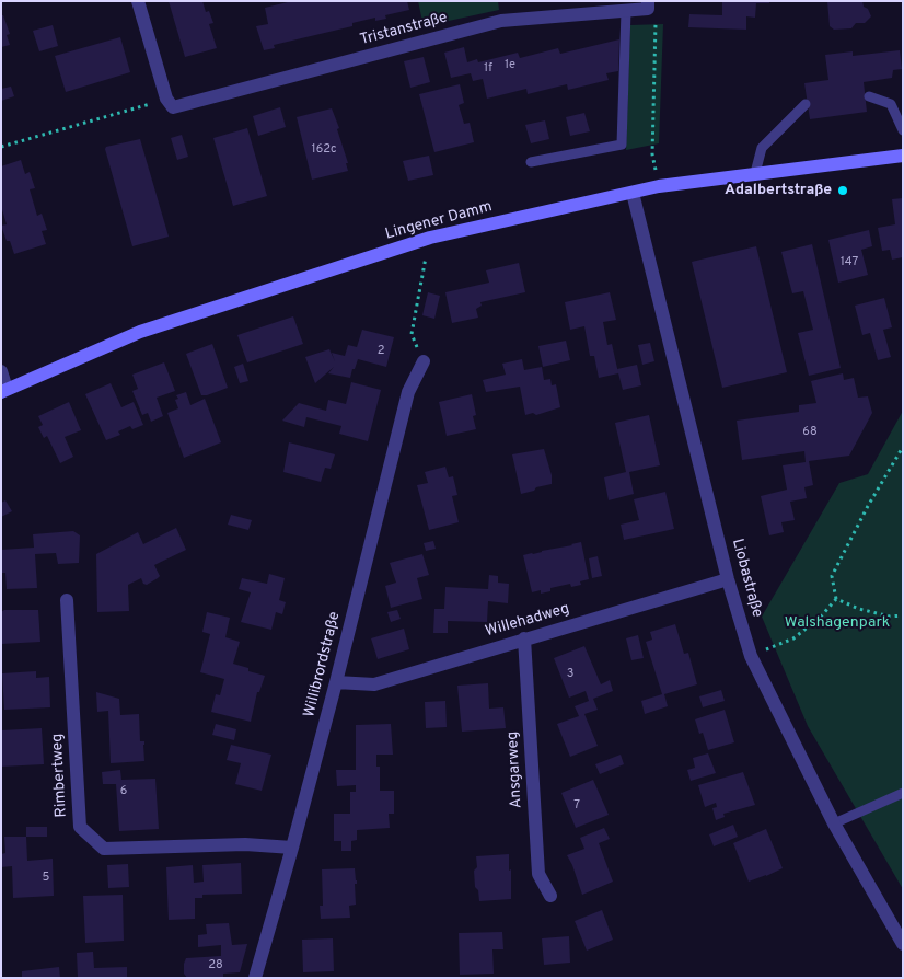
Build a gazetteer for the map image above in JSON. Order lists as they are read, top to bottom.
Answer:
{
  "streets": {
    "main road": ["Lingener Damm"],
    "street": [
      "Tristanstraße",
      "Liobastraße",
      "Willehadweg",
      "Willibrordstraße",
      "Ansgarweg",
      "Rimbertweg"
    ]
  },
  "crossings": [
    ["Lingener Damm", "Liobastraße"],
    ["Liobastraße", "Willehadweg"],
    ["Willehadweg", "Willibrordstraße"],
    ["Willehadweg", "Ansgarweg"],
    ["Willibrordstraße", "Rimbertweg"]
  ],
  "parks": ["Walshagenpark"],
  "places": ["Adalbertstraße"],
  "house_numbers": [
    "1e",
    "1f",
    "162c",
    "147",
    "2",
    "68",
    "3",
    "6",
    "7",
    "5",
    "28"
  ]
}
